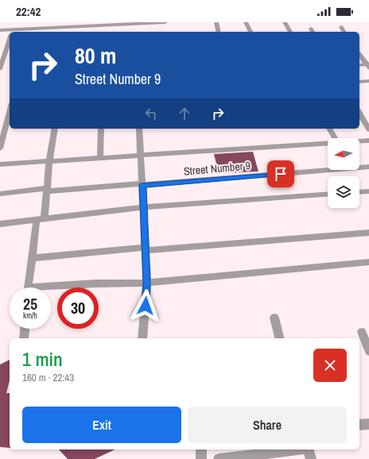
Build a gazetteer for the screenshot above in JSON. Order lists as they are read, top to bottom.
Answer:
{
  "streets": {
    "street": ["Street Number 9"]
  },
  "north": "left",
  "page": {
    "status": "22:42",
    "turn": ["80 m", "Street Number 9"],
    "speed": "25 km/h",
    "limit": "30",
    "heading": ["1 min", "160 m · 22:43"],
    "buttons": ["Exit", "Share"]
  }
}
